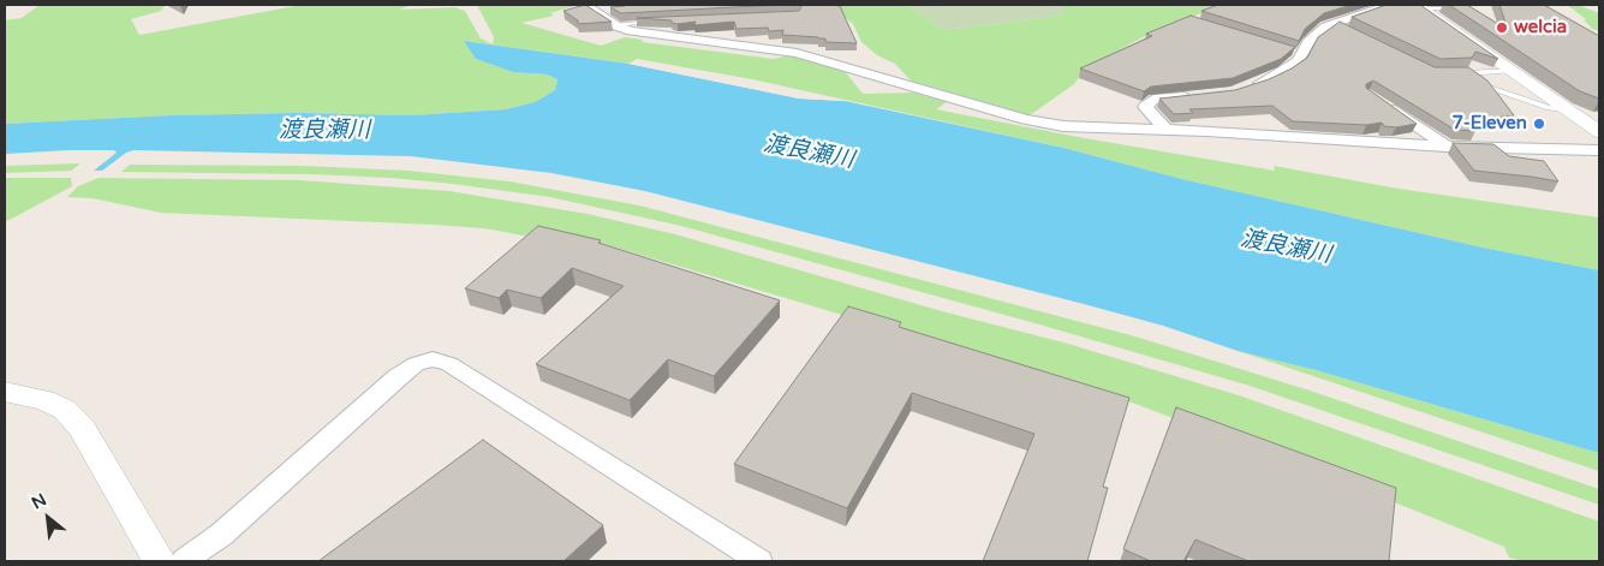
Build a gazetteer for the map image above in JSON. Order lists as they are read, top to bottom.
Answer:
{
  "water": ["渡良瀬川"],
  "places": ["welcia", "7-Eleven"],
  "north": "top left"
}
